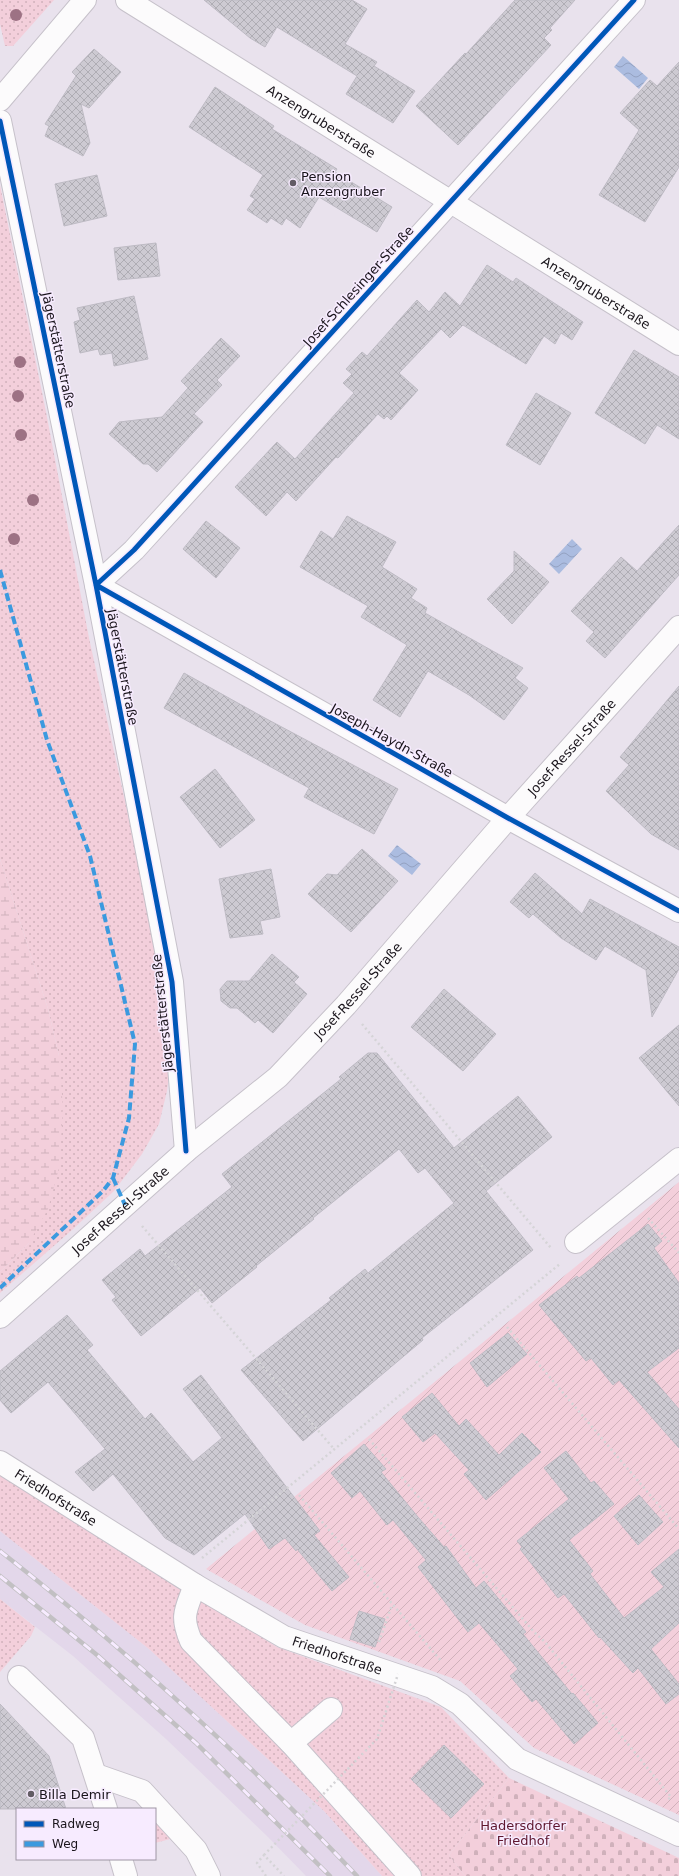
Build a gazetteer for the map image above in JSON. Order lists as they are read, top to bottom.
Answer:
{
  "streets": {
    "street": [
      "Anzengruberstraße",
      "Josef-Schlesinger-Straße",
      "Jägerstätterstraße",
      "Joseph-Haydn-Straße",
      "Josef-Ressel-Straße",
      "Friedhofstraße"
    ]
  },
  "crossings": [
    ["Anzengruberstraße", "Josef-Schlesinger-Straße"],
    ["Josef-Schlesinger-Straße", "Jägerstätterstraße"],
    ["Josef-Schlesinger-Straße", "Joseph-Haydn-Straße"],
    ["Jägerstätterstraße", "Joseph-Haydn-Straße"],
    ["Jägerstätterstraße", "Josef-Ressel-Straße"],
    ["Joseph-Haydn-Straße", "Josef-Ressel-Straße"]
  ],
  "parks": ["Hadersdorfer Friedhof"],
  "places": ["Pension Anzengruber", "Billa Demir"],
  "legend": ["Radweg", "Weg"]
}
